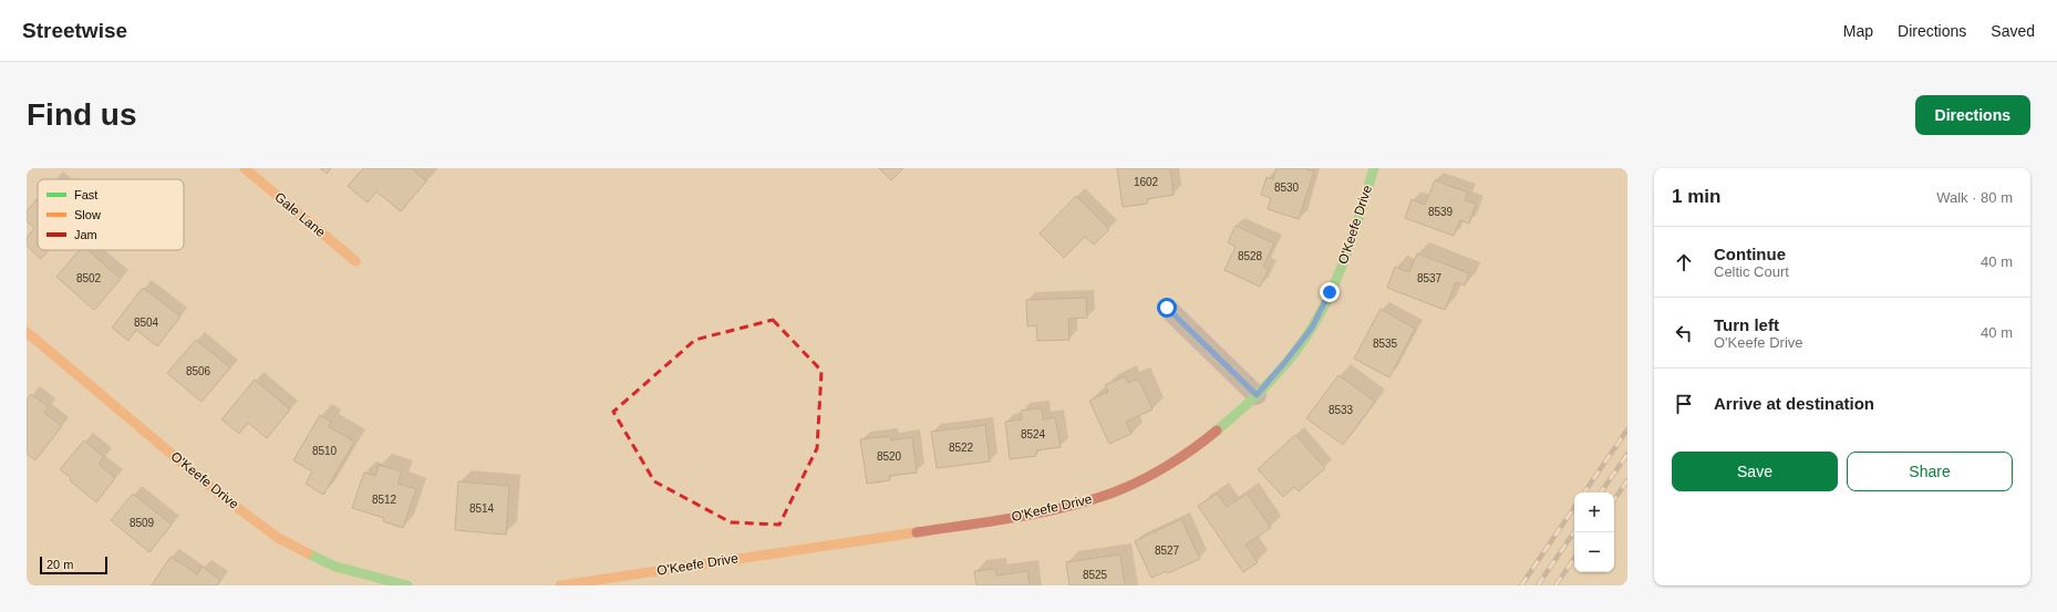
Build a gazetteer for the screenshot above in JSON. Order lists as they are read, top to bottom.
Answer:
{
  "streets": {
    "street": ["Gale Lane", "O'Keefe Drive"]
  },
  "house_numbers": [
    "1602",
    "8530",
    "8539",
    "8528",
    "8502",
    "8537",
    "8504",
    "8535",
    "8506",
    "8533",
    "8524",
    "8522",
    "8510",
    "8520",
    "8512",
    "8514",
    "8509",
    "8527",
    "8525"
  ],
  "legend": ["Fast", "Slow", "Jam"],
  "scale_bar": "20 m",
  "page": {
    "header": "Streetwise",
    "nav": ["Map", "Directions", "Saved"],
    "buttons": [
      "Directions",
      ["Save", "Share"]
    ],
    "title": "Find us",
    "heading": ["1 min", "Walk · 80 m"],
    "list": [
      ["Continue", "Celtic Court", "40 m"],
      ["Turn left", "O'Keefe Drive", "40 m"],
      "Arrive at destination"
    ],
    "map_buttons": ["+", "−"],
    "scale": "20 m"
  }
}
